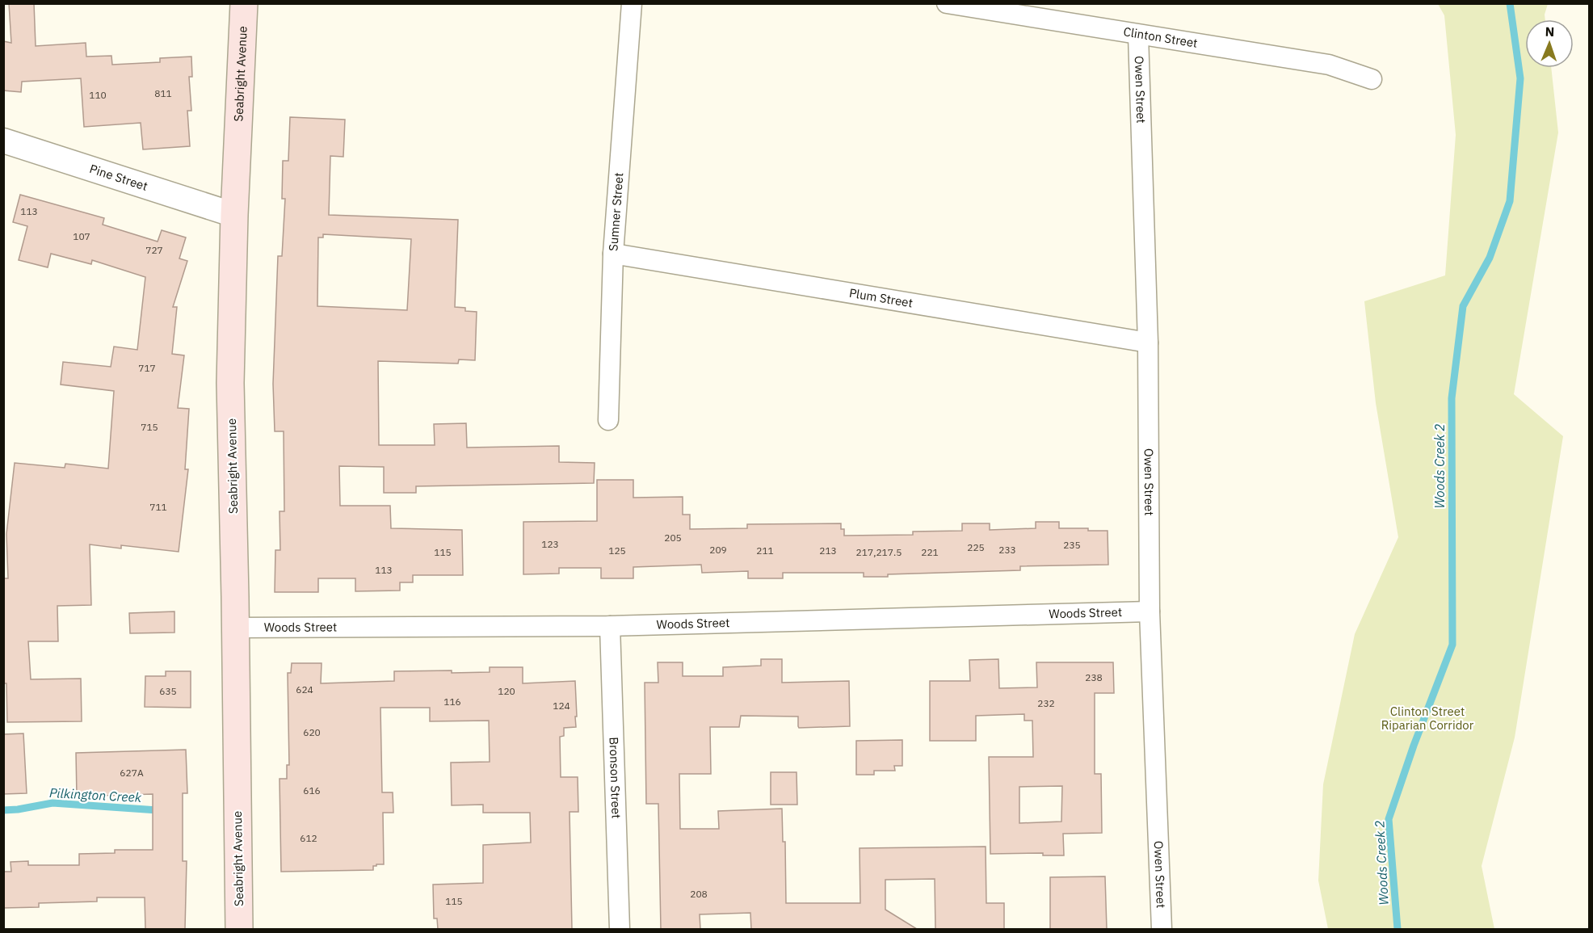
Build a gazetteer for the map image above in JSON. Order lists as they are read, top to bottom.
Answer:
{
  "streets": {
    "main road": ["Seabright Avenue"],
    "street": [
      "Clinton Street",
      "Owen Street",
      "Pine Street",
      "Sumner Street",
      "Plum Street",
      "Woods Street",
      "Bronson Street"
    ]
  },
  "crossings": [
    ["Clinton Street", "Owen Street"],
    ["Seabright Avenue", "Pine Street"],
    ["Seabright Avenue", "Woods Street"],
    ["Owen Street", "Plum Street"],
    ["Owen Street", "Woods Street"],
    ["Sumner Street", "Plum Street"],
    ["Woods Street", "Bronson Street"]
  ],
  "water": ["Woods Creek 2", "Pilkington Creek"],
  "parks": ["Clinton Street Riparian Corridor"],
  "house_numbers": [
    "811",
    "110",
    "113",
    "107",
    "727",
    "717",
    "715",
    "711",
    "205",
    "123",
    "235",
    "225",
    "209",
    "233",
    "125",
    "211",
    "213",
    "115",
    "217,217.5",
    "221",
    "113",
    "238",
    "624",
    "635",
    "120",
    "116",
    "232",
    "124",
    "620",
    "627A",
    "616",
    "612",
    "208",
    "115"
  ],
  "north": "top"
}
